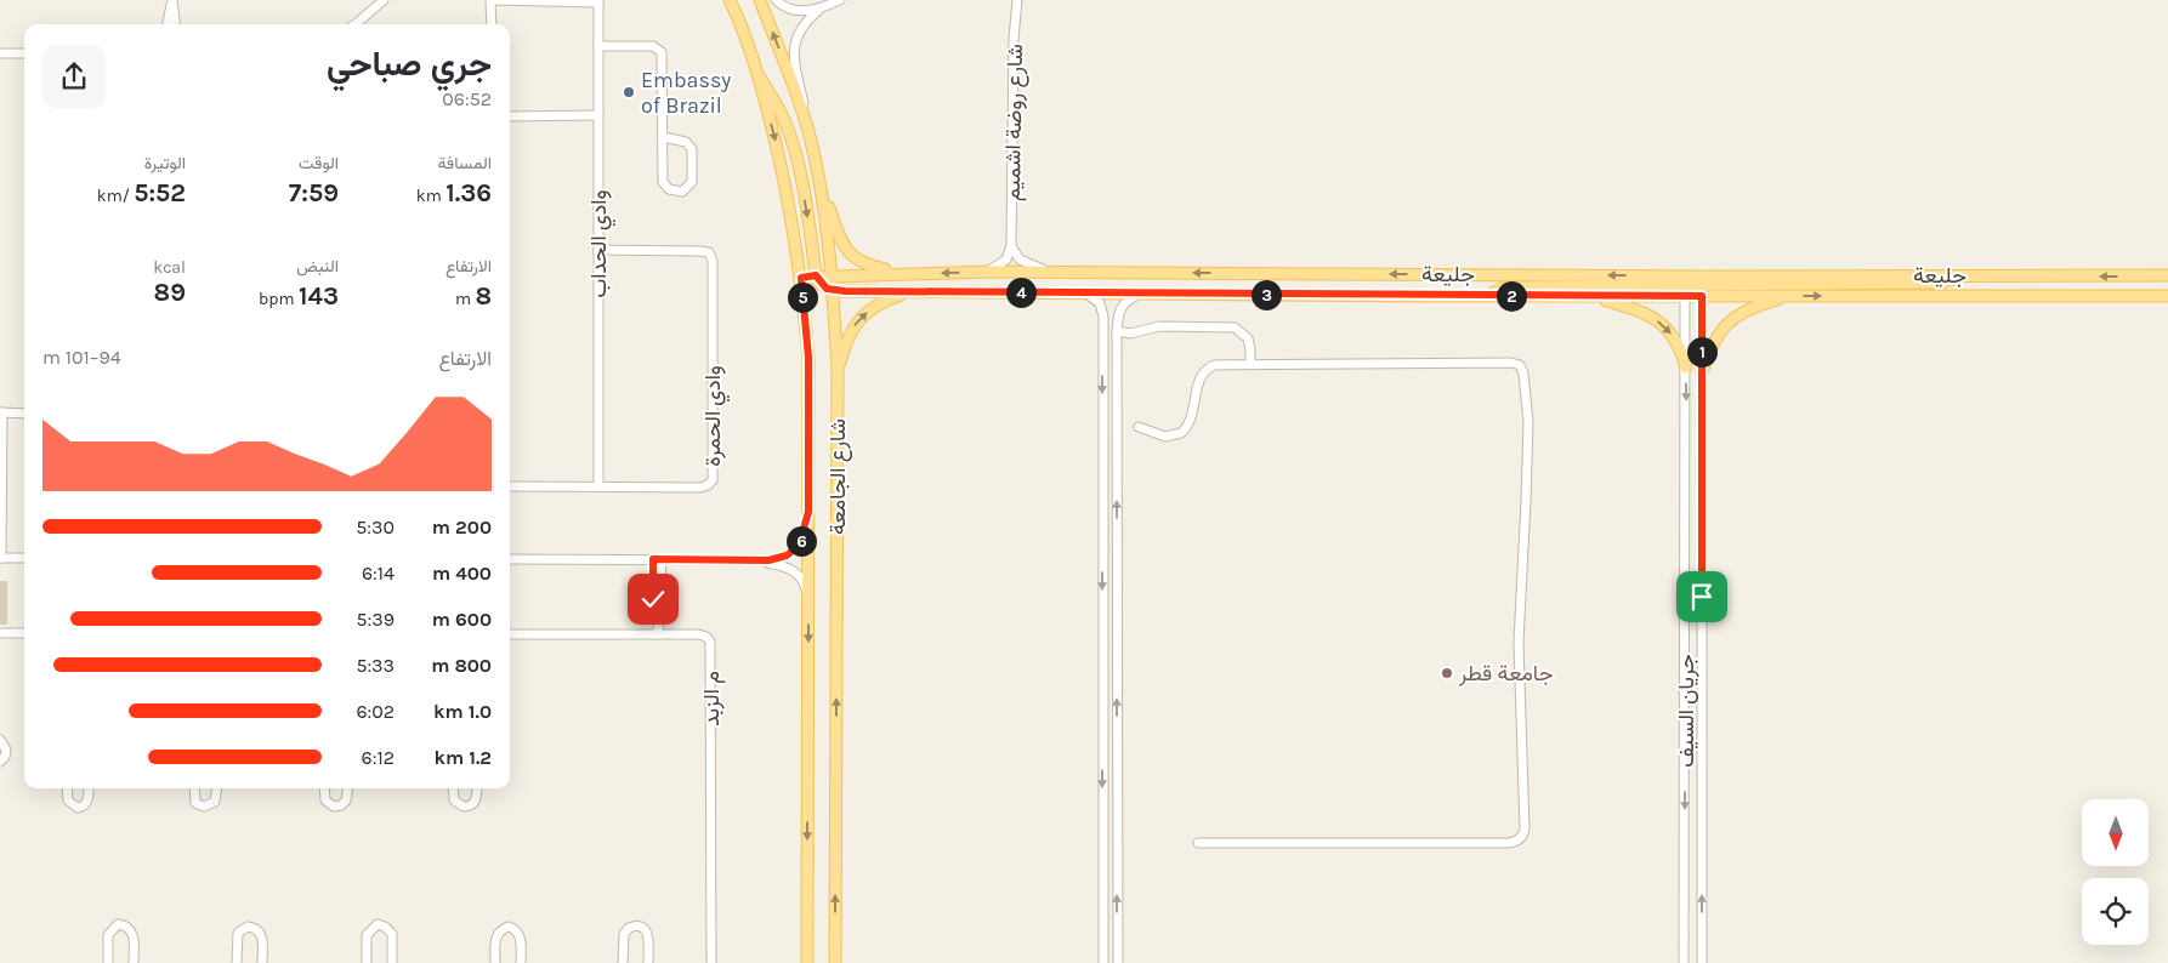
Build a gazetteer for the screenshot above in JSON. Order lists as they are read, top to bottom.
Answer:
{
  "streets": {
    "main road": ["جليعة", "شارع الجامعة"],
    "street": [
      "شارع روضة اشميم",
      "وادي الحداب",
      "وادي الحمرة",
      "م الزبد",
      "جريان السيف"
    ]
  },
  "crossings": [
    ["وادي الحداب", "وادي الحمرة"],
    ["جليعة", "شارع الجامعة"],
    ["جليعة", "جريان السيف"]
  ],
  "places": ["Embassy of Brazil", "جامعة قطر"],
  "north": "bottom",
  "page": {
    "heading": ["جري صباحي", "06:52"],
    "stats": [
      ["المسافة", "1.36 km"],
      ["الوقت", "7:59"],
      ["الوتيرة", "5:52 /km"],
      ["الارتفاع", "8 m"],
      ["النبض", "143 bpm"],
      ["kcal", "89"]
    ],
    "pins": [
      "4",
      "3",
      "2",
      "5",
      "1",
      "6"
    ],
    "chart": ["الارتفاع", "94–101 m"],
    "list": [
      {
        "name": "200 m",
        "note": "5:30"
      },
      {
        "name": "400 m",
        "note": "6:14"
      },
      {
        "name": "600 m",
        "note": "5:39"
      },
      {
        "name": "800 m",
        "note": "5:33"
      },
      {
        "name": "1.0 km",
        "note": "6:02"
      },
      {
        "name": "1.2 km",
        "note": "6:12"
      }
    ]
  }
}
